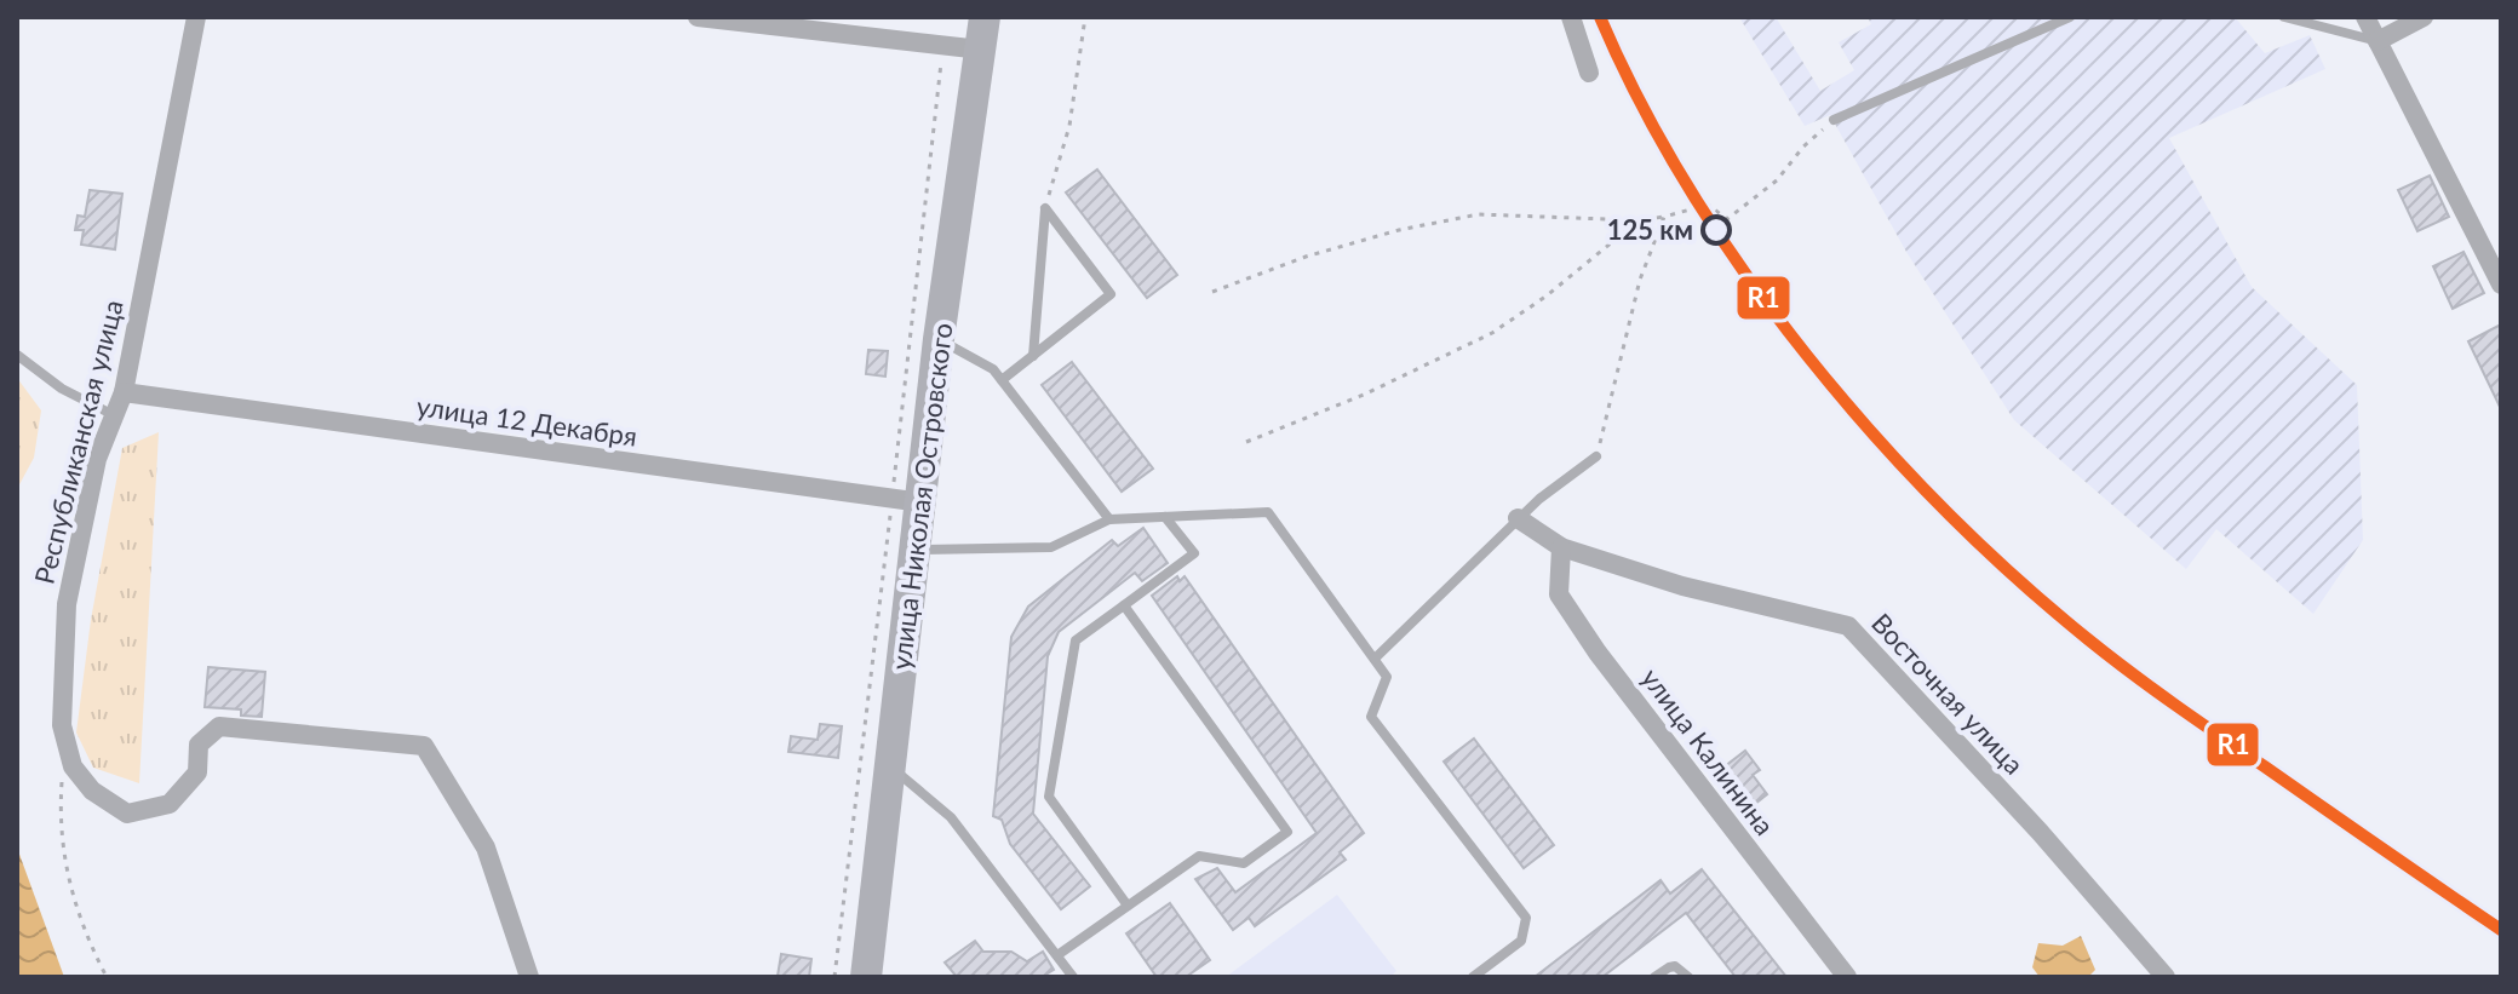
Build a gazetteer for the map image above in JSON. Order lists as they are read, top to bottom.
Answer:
{
  "streets": {
    "main road": ["улица Николая Островского"],
    "street": [
      "улица 12 Декабря",
      "Республиканская улица",
      "Восточная улица",
      "улица Калинина"
    ]
  },
  "crossings": [
    ["улица 12 Декабря", "Республиканская улица"],
    ["улица 12 Декабря", "улица Николая Островского"],
    ["Восточная улица", "улица Калинина"]
  ],
  "places": ["125 км"],
  "lines": ["transit line R1"]
}
